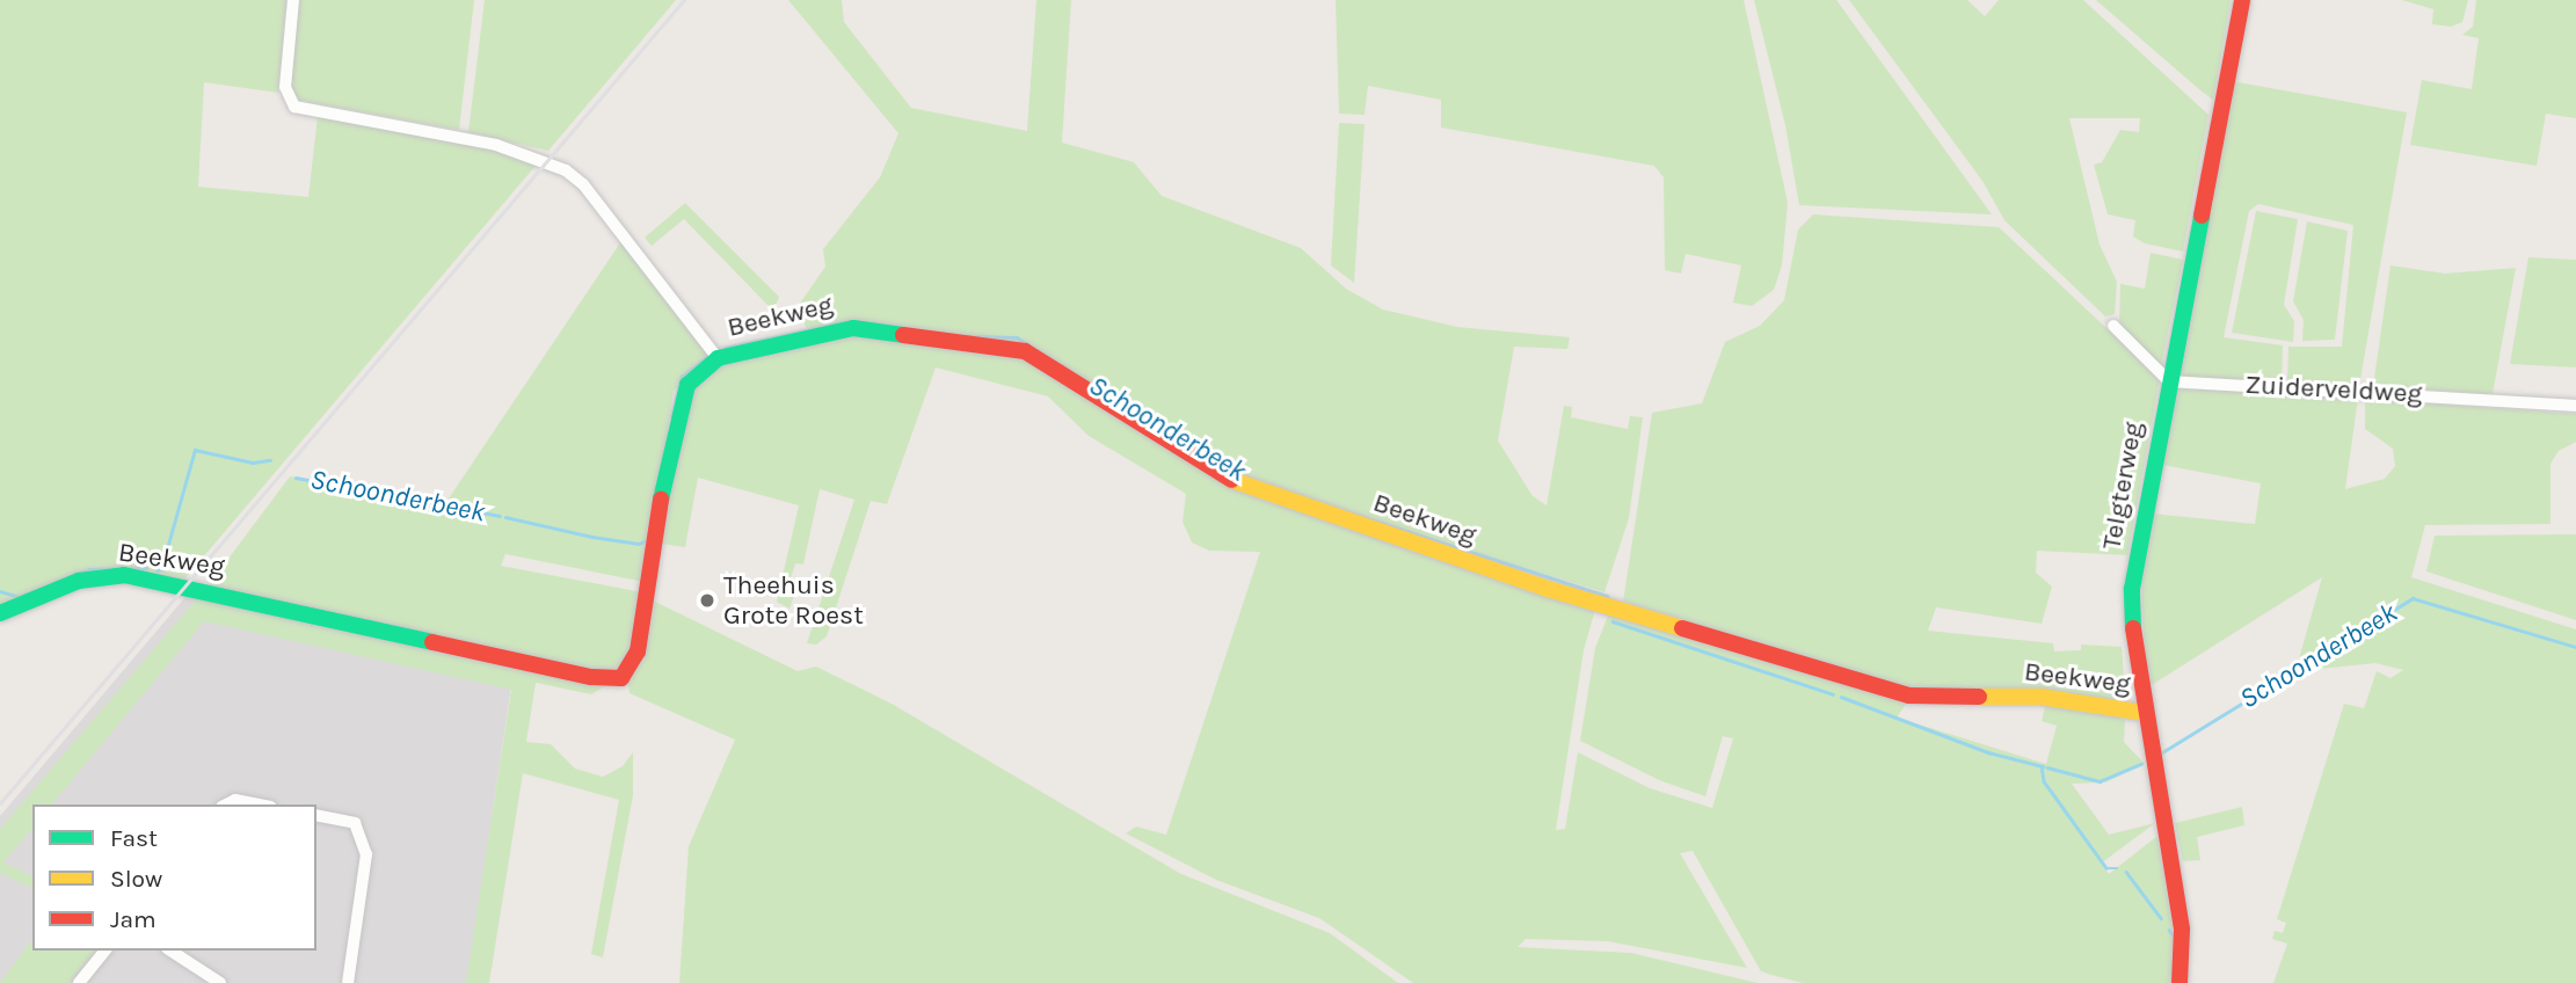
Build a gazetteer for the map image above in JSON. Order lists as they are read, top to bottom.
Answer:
{
  "streets": {
    "street": ["Beekweg", "Zuiderveldweg", "Telgterweg"]
  },
  "crossings": [
    ["Beekweg", "Telgterweg"],
    ["Zuiderveldweg", "Telgterweg"]
  ],
  "water": ["Schoonderbeek"],
  "places": ["Theehuis Grote Roest"],
  "legend": ["Fast", "Slow", "Jam"]
}
